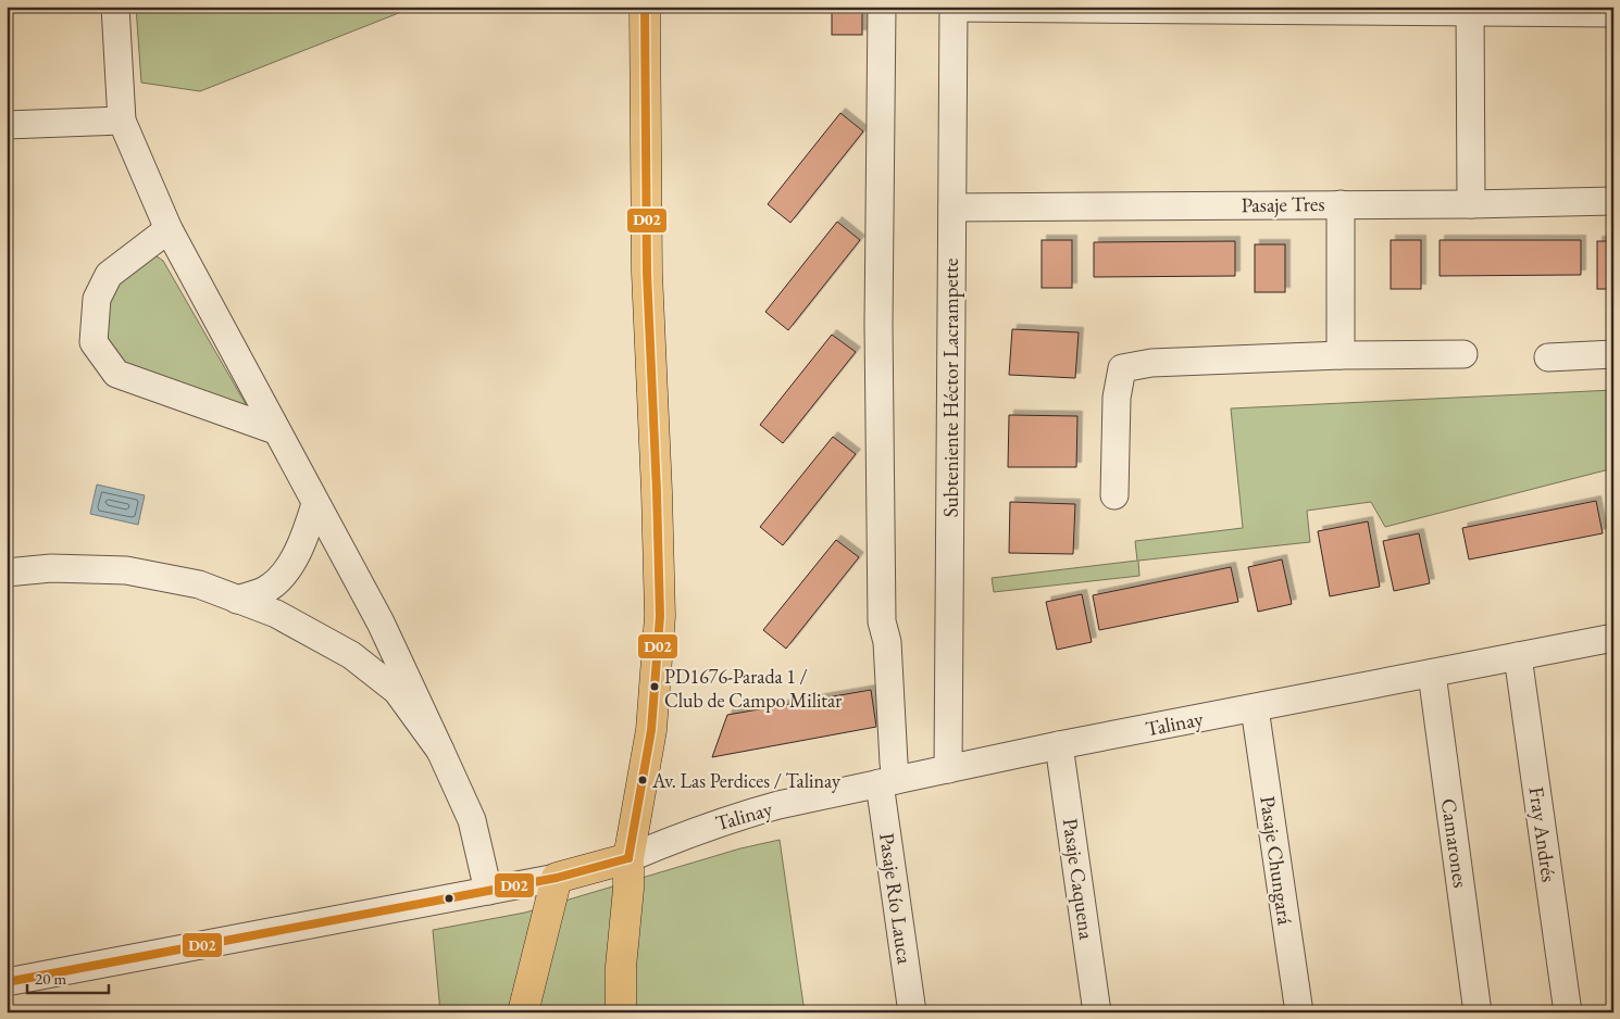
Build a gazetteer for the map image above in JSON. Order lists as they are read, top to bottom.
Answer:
{
  "streets": {
    "main road": ["Talinay"],
    "street": [
      "Pasaje Tres",
      "Subteniente Héctor Lacrampette",
      "Fray Andrés",
      "Camarones",
      "Pasaje Chungará",
      "Pasaje Caquena",
      "Pasaje Río Lauca"
    ]
  },
  "crossings": [
    ["Pasaje Tres", "Subteniente Héctor Lacrampette"],
    ["Subteniente Héctor Lacrampette", "Talinay"],
    ["Talinay", "Fray Andrés"],
    ["Talinay", "Camarones"],
    ["Talinay", "Pasaje Chungará"],
    ["Talinay", "Pasaje Caquena"],
    ["Talinay", "Pasaje Río Lauca"]
  ],
  "places": ["PD1676-Parada 1 / Club de Campo Militar", "Av. Las Perdices / Talinay"],
  "lines": ["transit line D02"],
  "scale_bar": "20 m"
}
